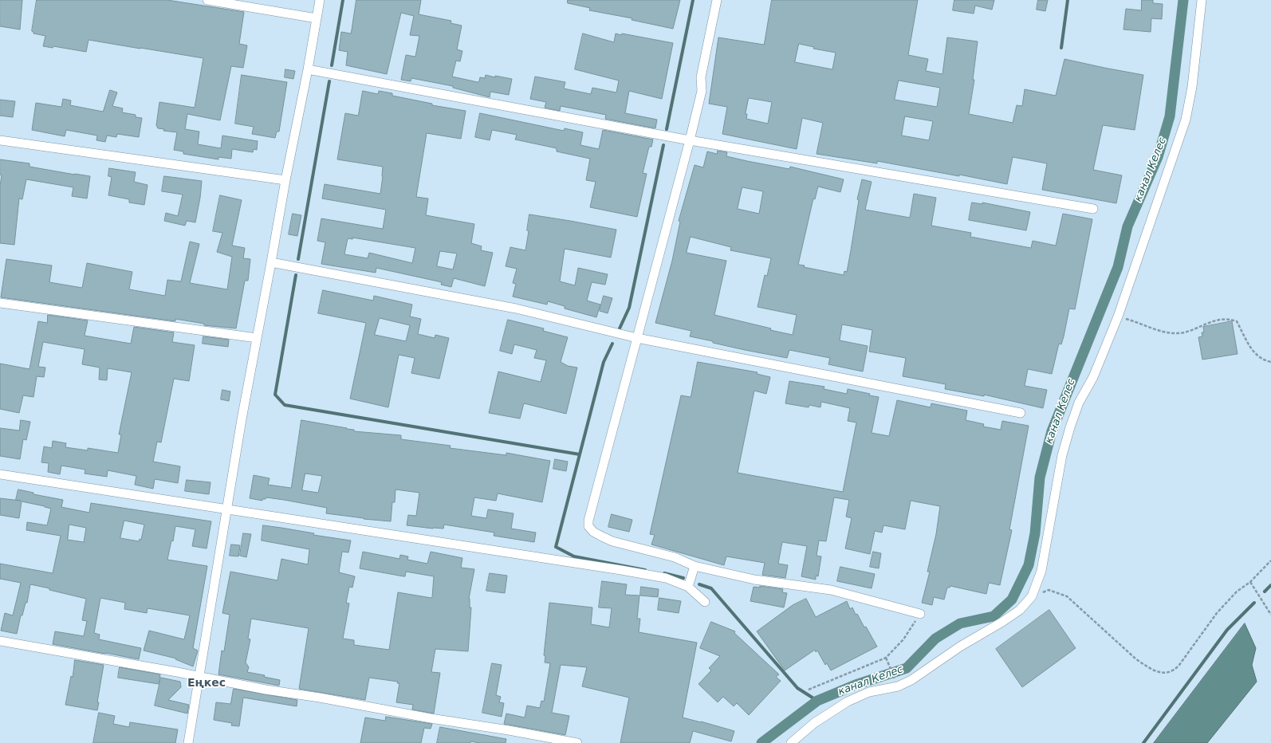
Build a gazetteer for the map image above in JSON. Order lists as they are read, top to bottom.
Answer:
{
  "districts": ["Еңкес"],
  "water": ["канал Келес"]
}
